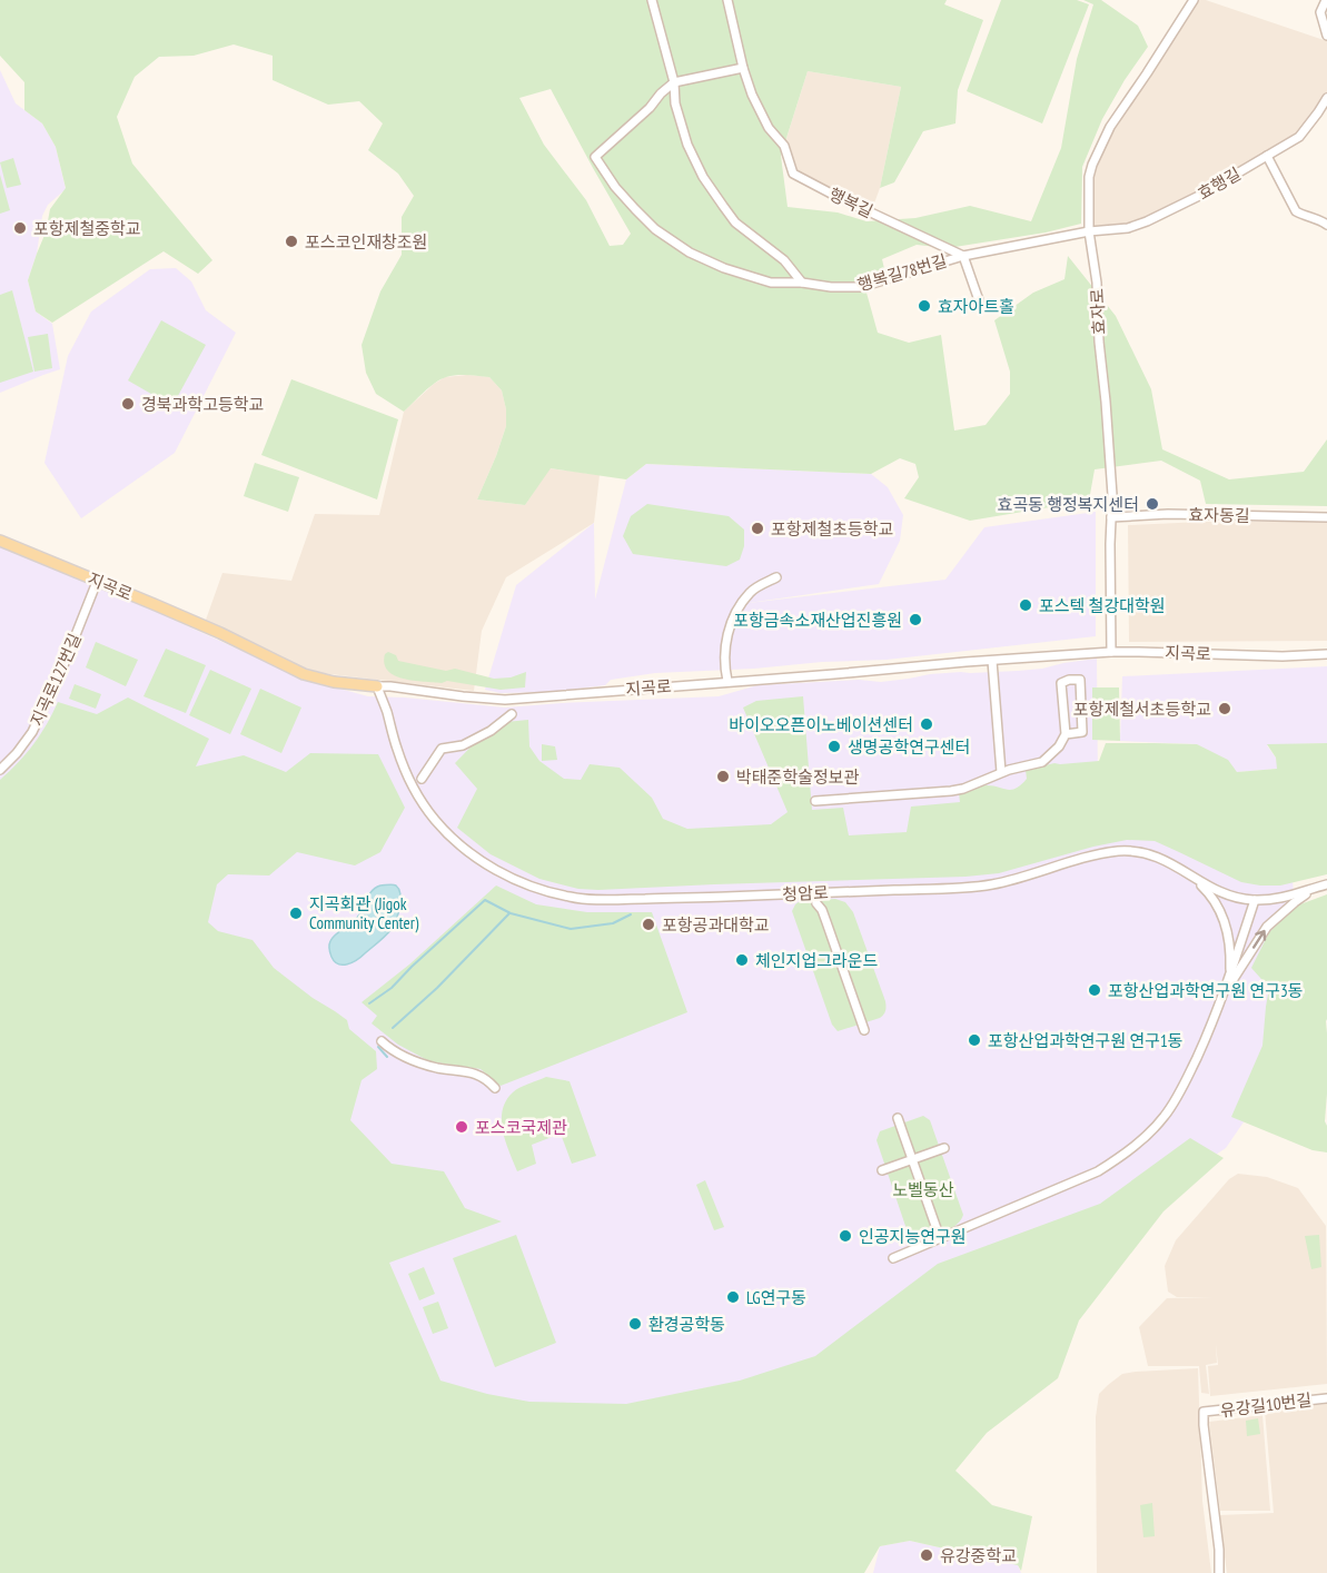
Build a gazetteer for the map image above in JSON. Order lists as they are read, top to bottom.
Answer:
{
  "streets": {
    "main road": ["지곡로"],
    "street": [
      "효행길",
      "행복길",
      "행복길78번길",
      "효자로",
      "효자동길",
      "지곡로127번길",
      "청암로",
      "유강길10번길"
    ]
  },
  "crossings": [
    ["효행길", "효자로"],
    ["행복길", "행복길78번길"],
    ["효자로", "효자동길"],
    ["효자로", "지곡로"],
    ["지곡로", "지곡로127번길"],
    ["지곡로", "청암로"]
  ],
  "parks": ["노벨동산"],
  "places": [
    "포항제철중학교",
    "포스코인재창조원",
    "효자아트홀",
    "경북과학고등학교",
    "효곡동 행정복지센터",
    "포항제철초등학교",
    "포스텍 철강대학원",
    "포항금속소재산업진흥원",
    "포항제철서초등학교",
    "바이오오픈이노베이션센터",
    "생명공학연구센터",
    "박태준학술정보관",
    "지곡회관 (Jigok Community Center)",
    "포항공과대학교",
    "체인지업그라운드",
    "포항산업과학연구원 연구3동",
    "포항산업과학연구원 연구1동",
    "포스코국제관",
    "인공지능연구원",
    "LG연구동",
    "환경공학동",
    "유강중학교"
  ]
}
